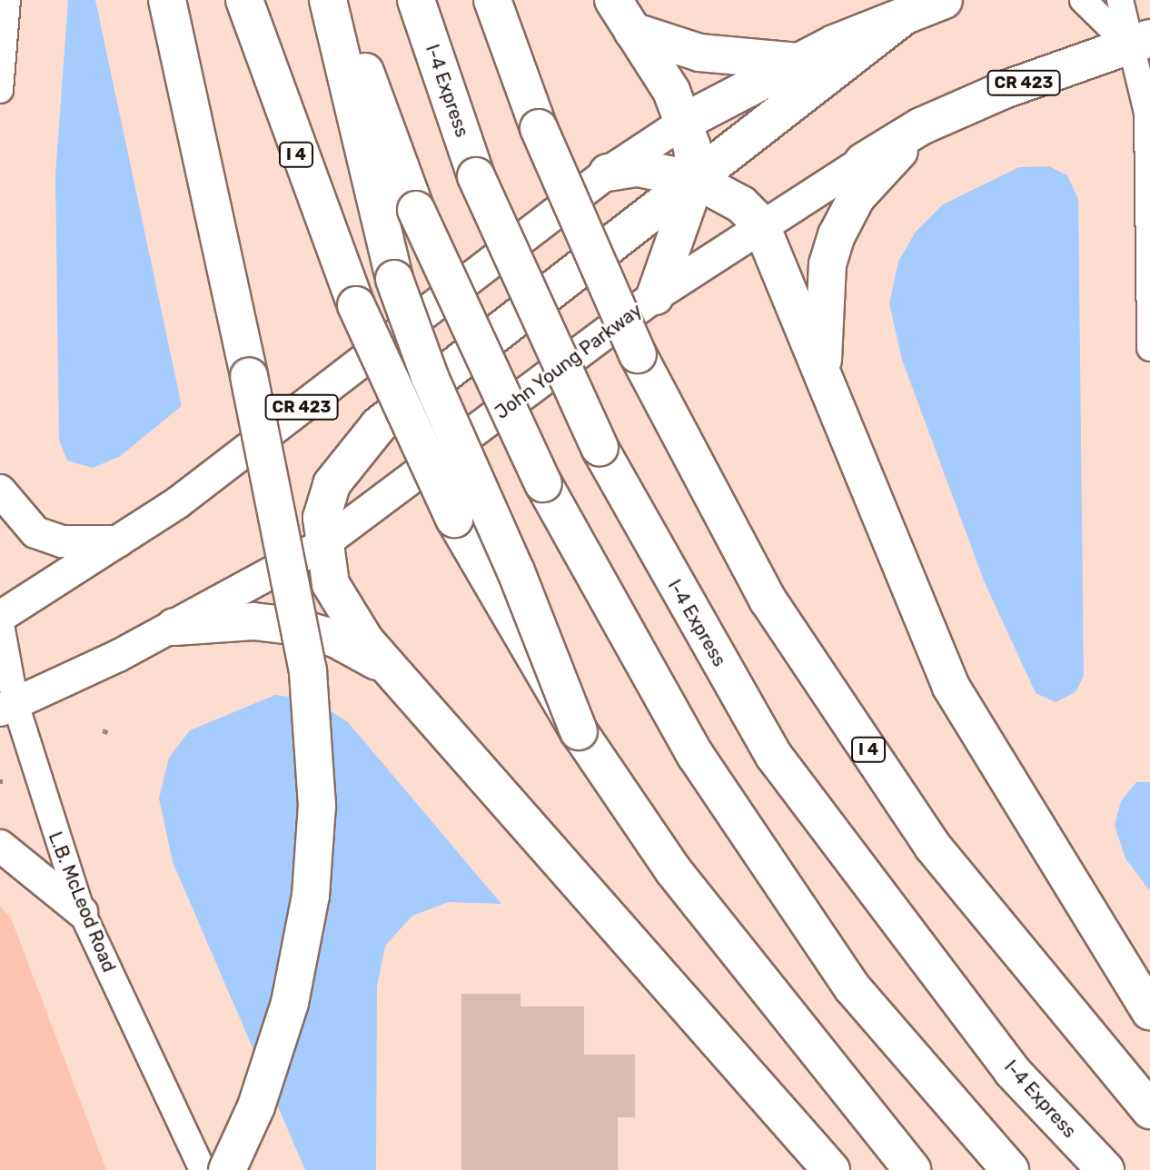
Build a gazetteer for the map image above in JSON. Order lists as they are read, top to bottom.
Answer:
{
  "streets": {
    "highway": [
      "CR 423",
      "I-4 Express",
      "I 4",
      "John Young Parkway"
    ],
    "street": ["L.B. McLeod Road"]
  },
  "crossings": [
    ["CR 423", "L.B. McLeod Road"],
    ["John Young Parkway", "L.B. McLeod Road"]
  ]
}
